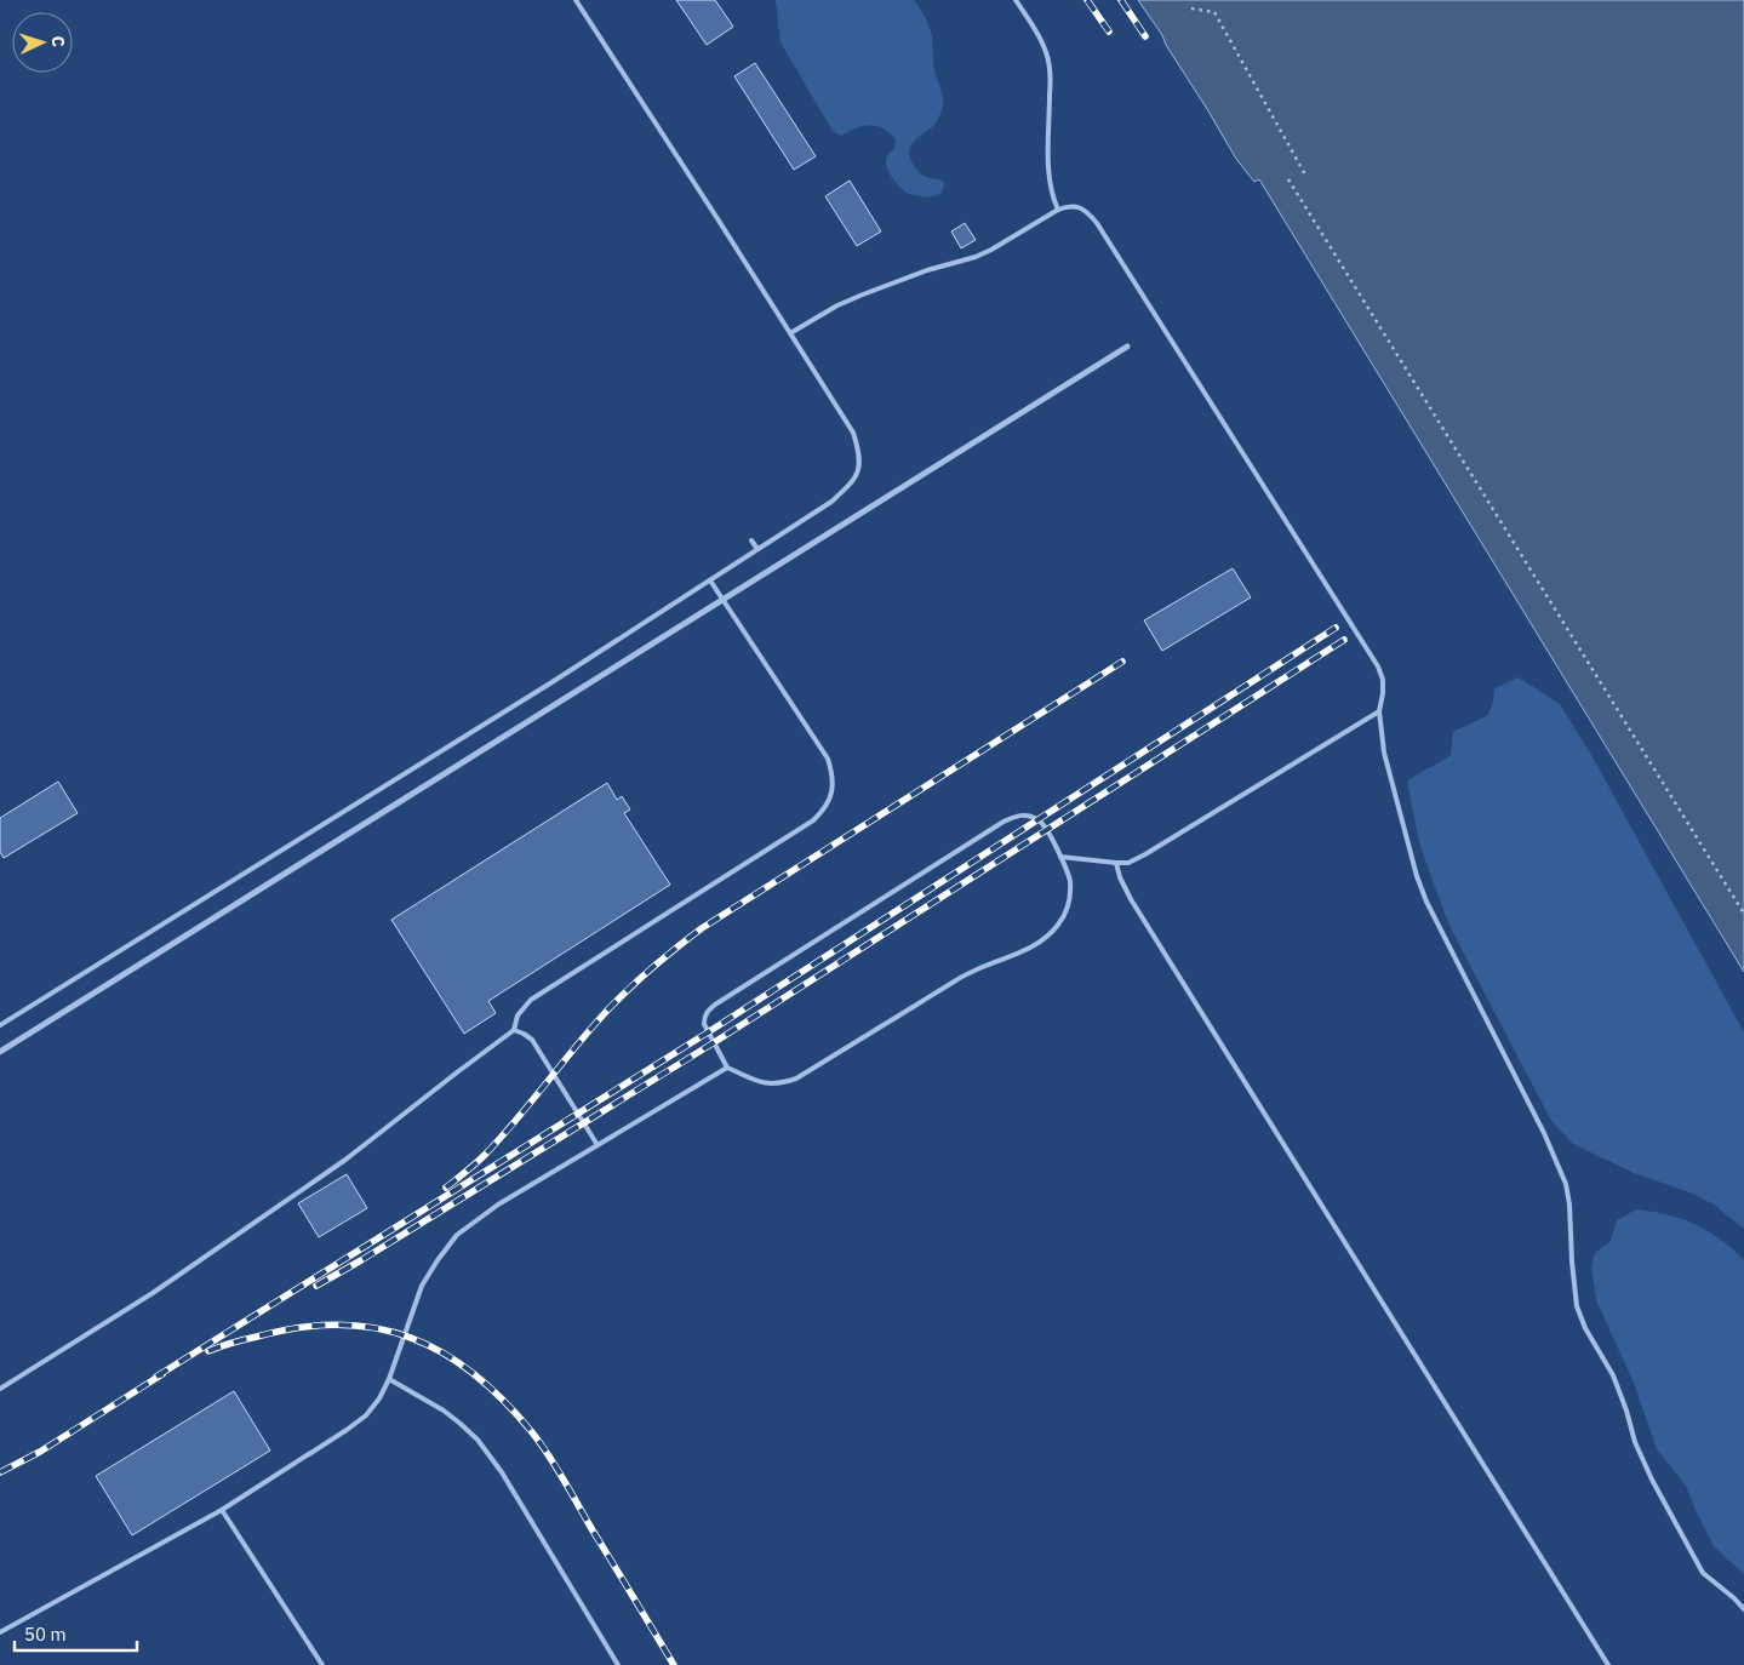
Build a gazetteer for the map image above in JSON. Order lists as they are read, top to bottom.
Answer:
{
  "scale_bar": "50 m",
  "north": "right"
}
